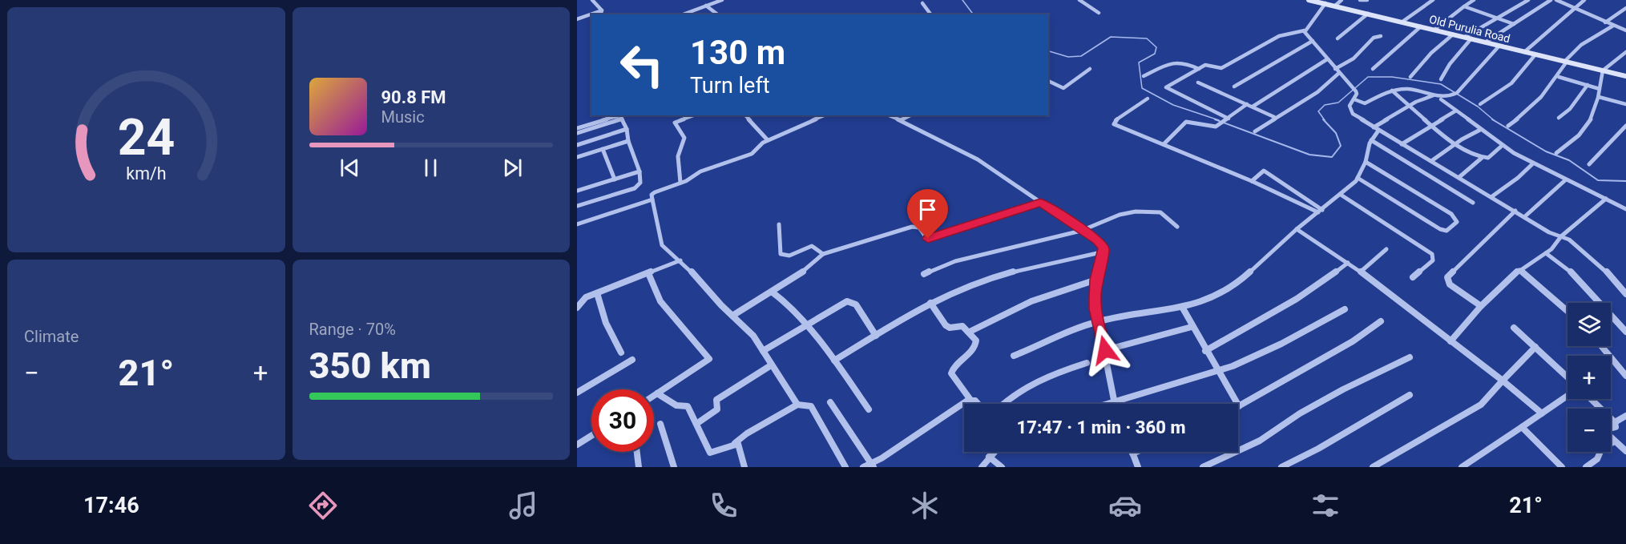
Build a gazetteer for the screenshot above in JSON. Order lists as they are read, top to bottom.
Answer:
{
  "streets": {
    "main road": ["Old Purulia Road"]
  },
  "page": {
    "turn": ["130 m", "Turn left"],
    "song": ["90.8 FM", "Music"],
    "tile": [
      "Climate",
      ["Range · 70%", "350 km"]
    ],
    "map_buttons": ["+", "−"],
    "heat": ["−", "21°", "+"],
    "limit": "30",
    "trip": "17:47 · 1 min · 360 m",
    "tabs": ["17:46", "21°"],
    "gauge": ["24", "km/h"]
  }
}
